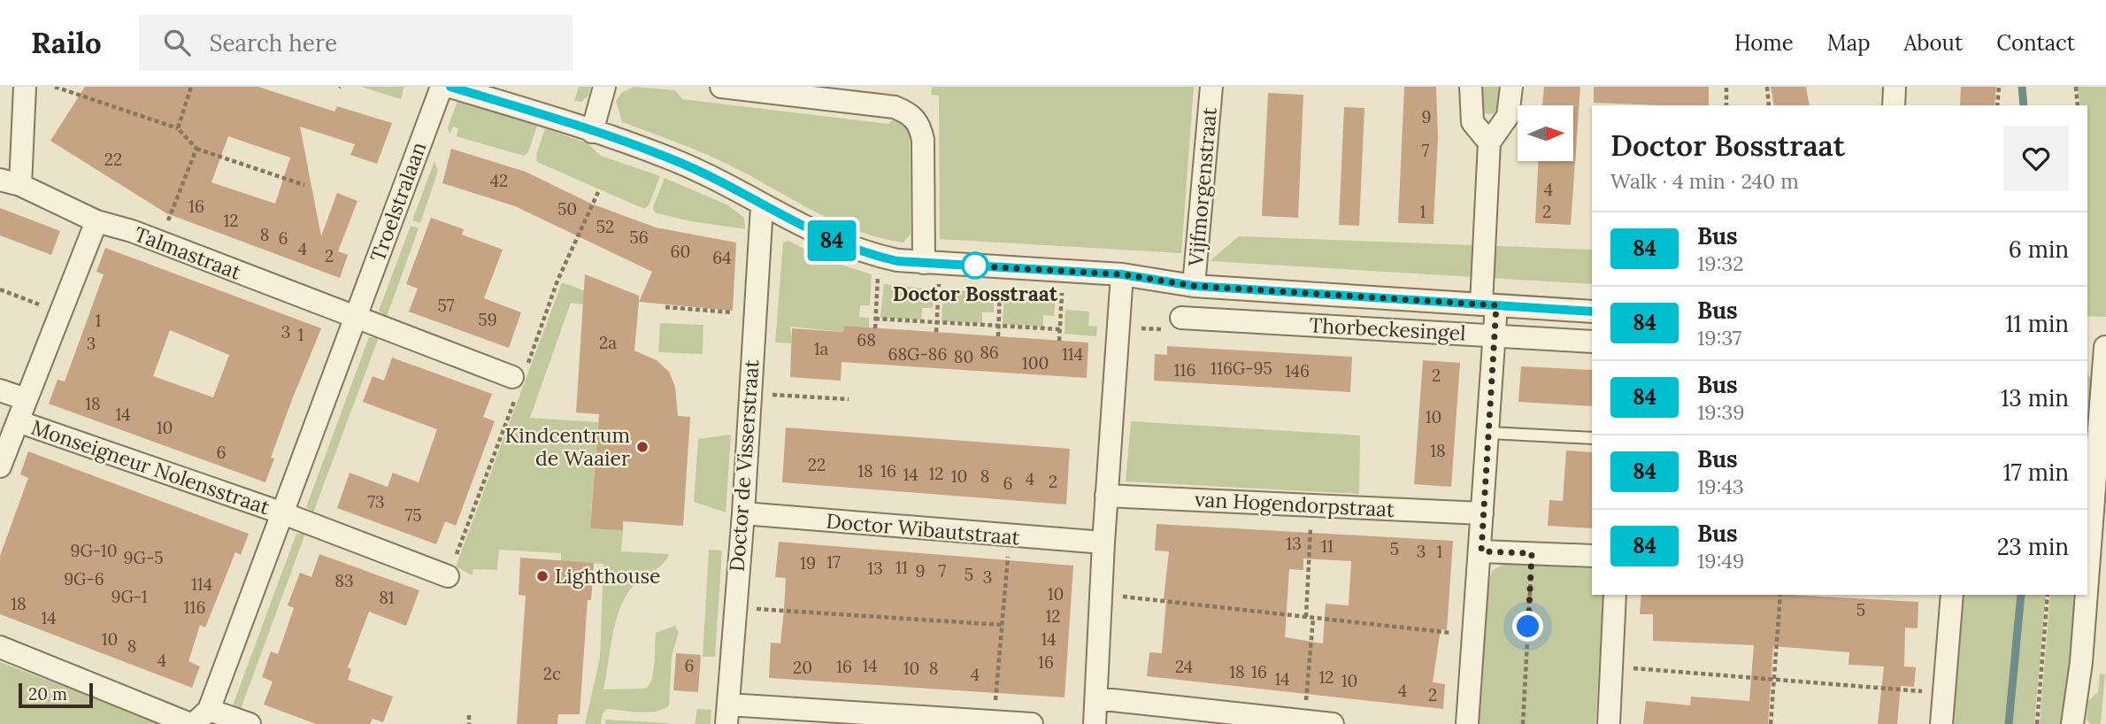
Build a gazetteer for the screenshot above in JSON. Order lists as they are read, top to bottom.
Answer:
{
  "streets": {
    "street": [
      "Vijfmorgenstraat",
      "Troelstralaan",
      "Talmastraat",
      "Thorbeckesingel",
      "Doctor de Visserstraat",
      "Monseigneur Nolensstraat",
      "van Hogendorpstraat",
      "Doctor Wibautstraat"
    ]
  },
  "crossings": [
    ["Vijfmorgenstraat", "Thorbeckesingel"],
    ["Troelstralaan", "Talmastraat"],
    ["Troelstralaan", "Monseigneur Nolensstraat"],
    ["Thorbeckesingel", "Doctor de Visserstraat"],
    ["Doctor de Visserstraat", "Doctor Wibautstraat"]
  ],
  "places": ["Doctor Bosstraat", "Kindcentrum de Waaier", "Lighthouse"],
  "lines": ["bus line 84"],
  "house_numbers": [
    "9",
    "7",
    "22",
    "42",
    "4",
    "16",
    "50",
    "1",
    "2",
    "12",
    "52",
    "8",
    "56",
    "6",
    "4",
    "60",
    "2",
    "64",
    "57",
    "59",
    "1",
    "3",
    "1",
    "68",
    "2a",
    "3",
    "1a",
    "86",
    "68G-86",
    "114",
    "80",
    "100",
    "116G-95",
    "116",
    "146",
    "2",
    "18",
    "14",
    "10",
    "10",
    "18",
    "6",
    "22",
    "18",
    "16",
    "12",
    "14",
    "10",
    "8",
    "4",
    "2",
    "6",
    "73",
    "75",
    "13",
    "11",
    "5",
    "9G-10",
    "3",
    "1",
    "9G-5",
    "17",
    "19",
    "11",
    "13",
    "9",
    "7",
    "5",
    "3",
    "9G-6",
    "83",
    "114",
    "10",
    "9G-1",
    "81",
    "18",
    "116",
    "5",
    "12",
    "14",
    "10",
    "14",
    "8",
    "4",
    "16",
    "6",
    "14",
    "16",
    "24",
    "20",
    "10",
    "8",
    "18",
    "16",
    "2c",
    "4",
    "12",
    "14",
    "10",
    "4",
    "2"
  ],
  "scale_bar": "20 m",
  "north": "right",
  "page": {
    "header": "Railo",
    "search": "Search here",
    "nav": [
      "Home",
      "Map",
      "About",
      "Contact"
    ],
    "on_map": "84",
    "heading": ["Doctor Bosstraat", "Walk · 4 min · 240 m"],
    "list": [
      {
        "mark": "84",
        "name": "Bus",
        "note": "19:32",
        "value": "6 min"
      },
      {
        "mark": "84",
        "name": "Bus",
        "note": "19:37",
        "value": "11 min"
      },
      {
        "mark": "84",
        "name": "Bus",
        "note": "19:39",
        "value": "13 min"
      },
      {
        "mark": "84",
        "name": "Bus",
        "note": "19:43",
        "value": "17 min"
      },
      {
        "mark": "84",
        "name": "Bus",
        "note": "19:49",
        "value": "23 min"
      }
    ],
    "scale": "20 m"
  }
}
